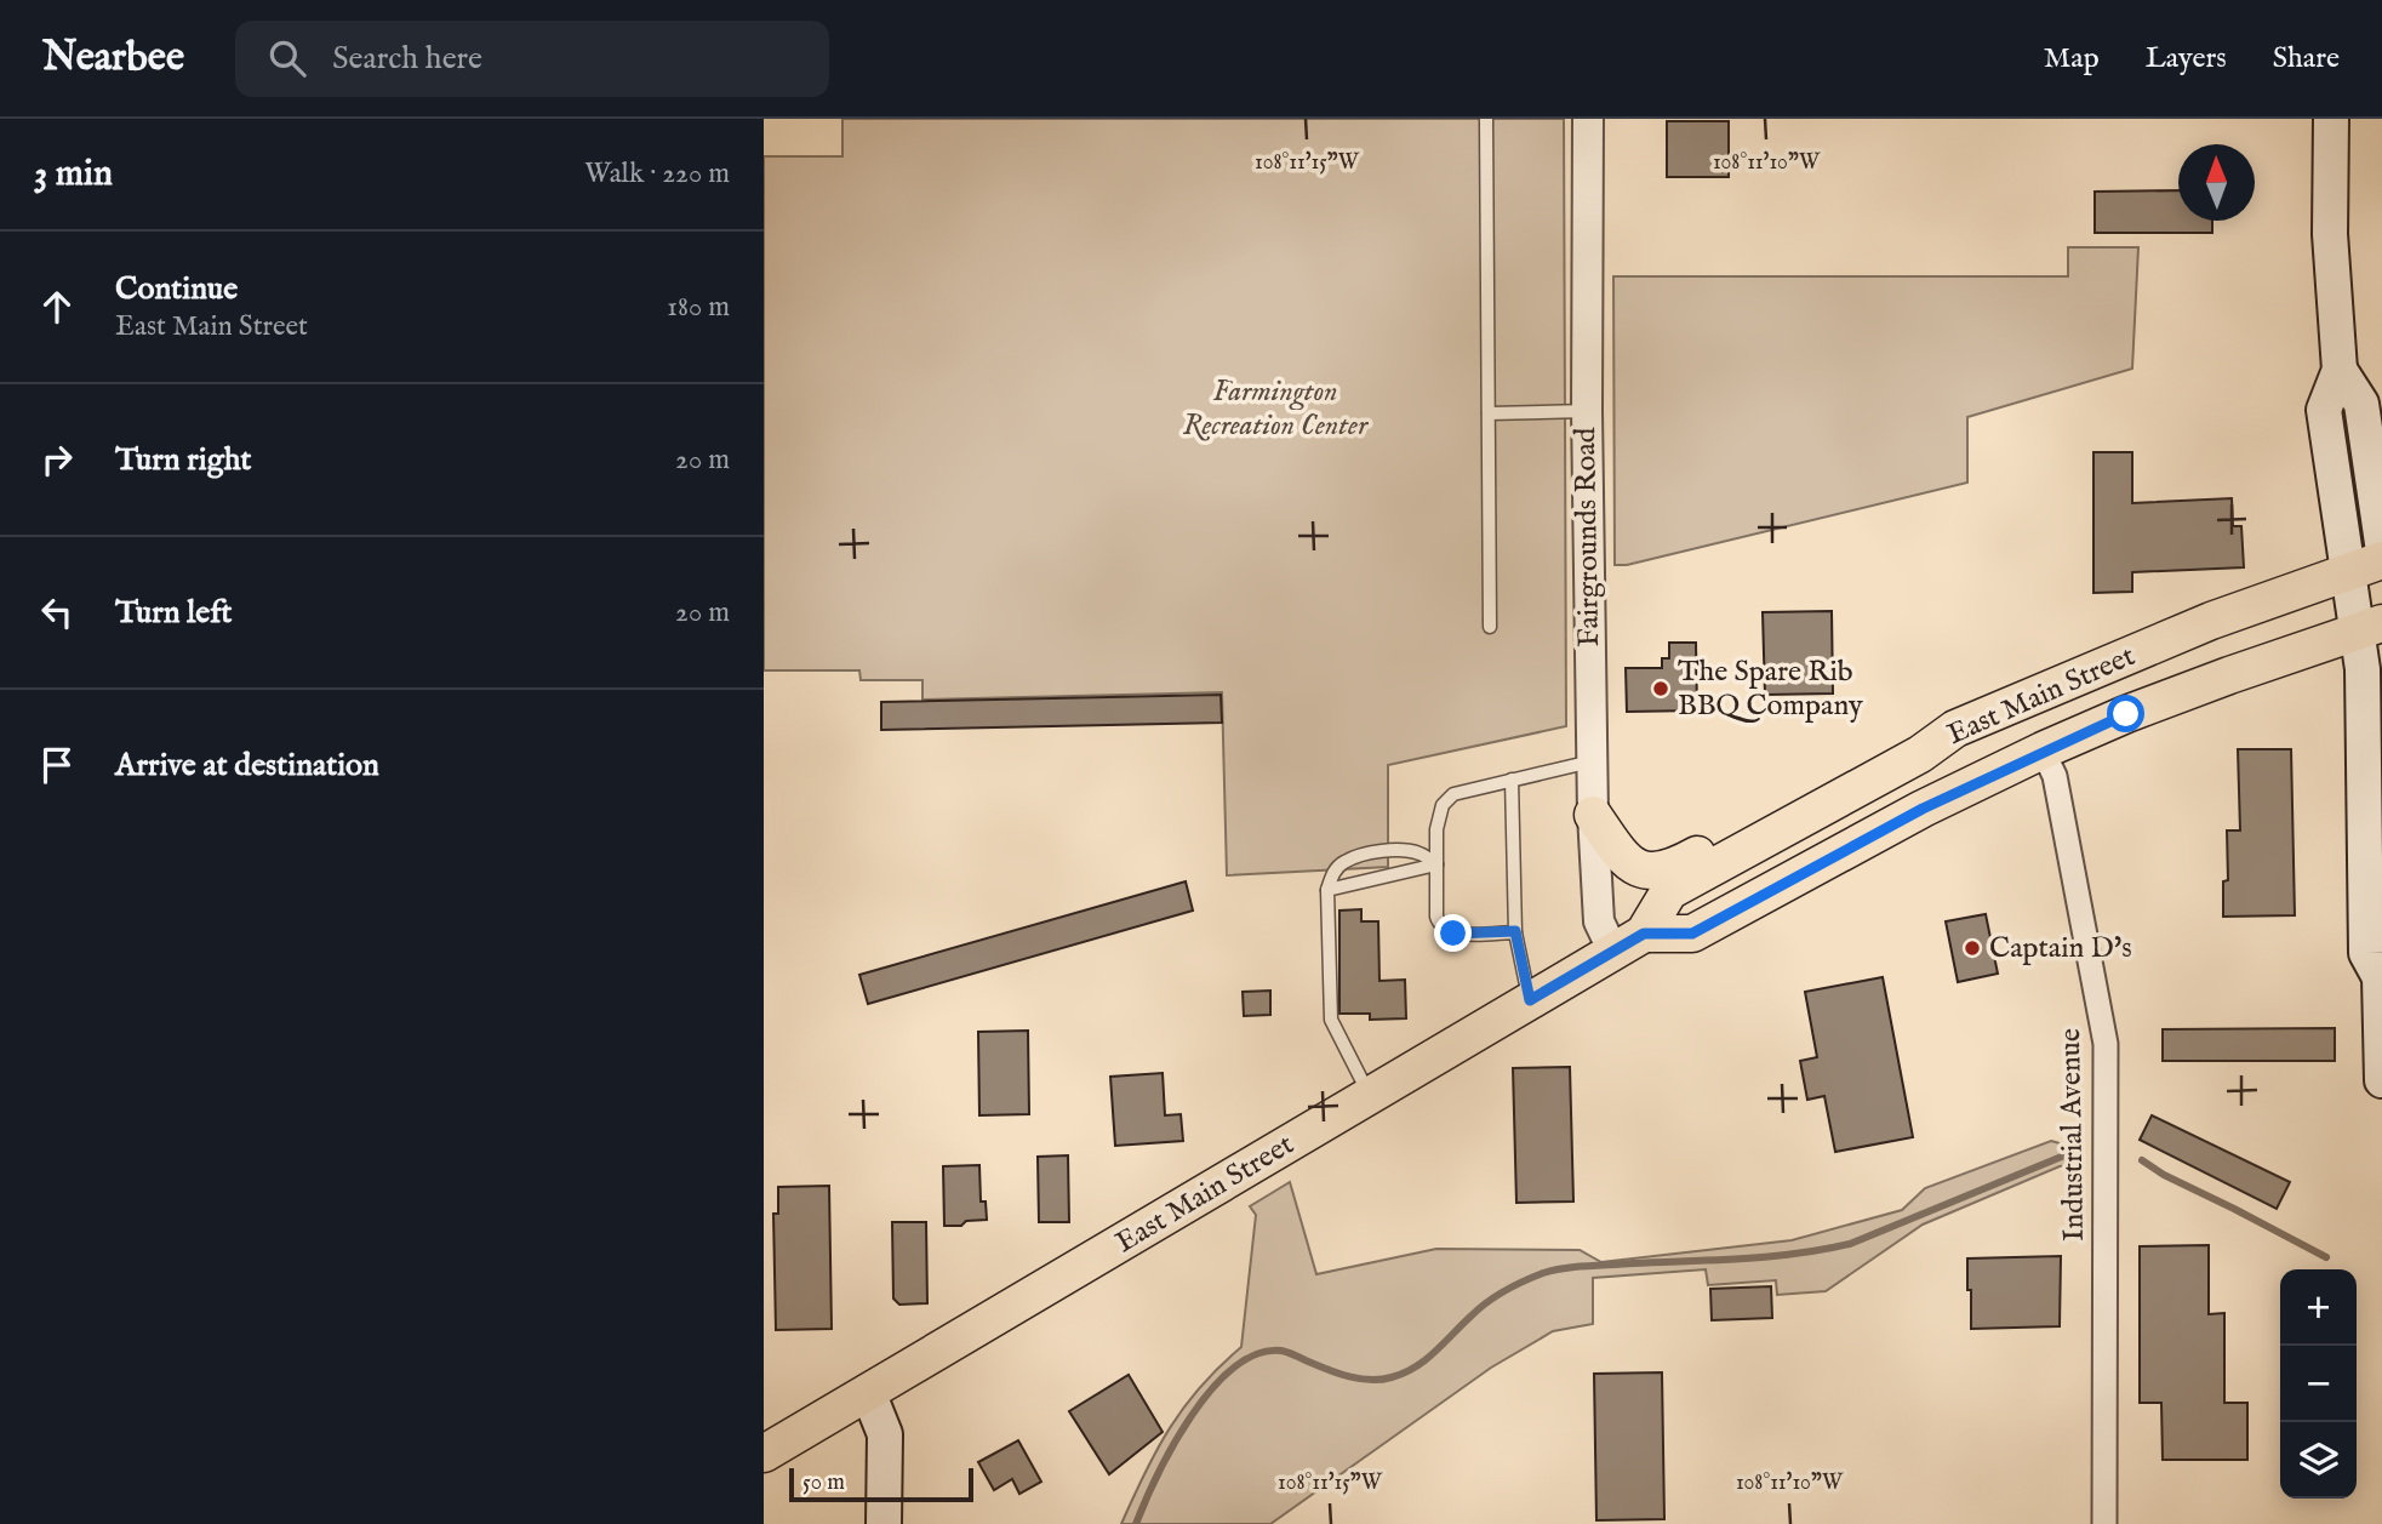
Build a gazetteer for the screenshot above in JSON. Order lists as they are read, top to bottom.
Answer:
{
  "streets": {
    "main road": ["East Main Street"],
    "street": ["Fairgrounds Road", "Industrial Avenue"]
  },
  "crossings": [
    ["Fairgrounds Road", "East Main Street"],
    ["East Main Street", "Industrial Avenue"]
  ],
  "parks": ["Farmington Recreation Center"],
  "places": ["The Spare Rib BBQ Company", "Captain D's"],
  "scale_bar": "50 m",
  "north": "top",
  "page": {
    "header": "Nearbee",
    "search": "Search here",
    "nav": ["Map", "Layers", "Share"],
    "heading": ["3 min", "Walk · 220 m"],
    "list": [
      ["Continue", "East Main Street", "180 m"],
      ["Turn right", "20 m"],
      ["Turn left", "20 m"],
      "Arrive at destination"
    ],
    "map_buttons": ["+", "−"],
    "scale": "50 m"
  },
  "coordinates": ["108°11'15\"W", "108°11'10\"W"]
}
